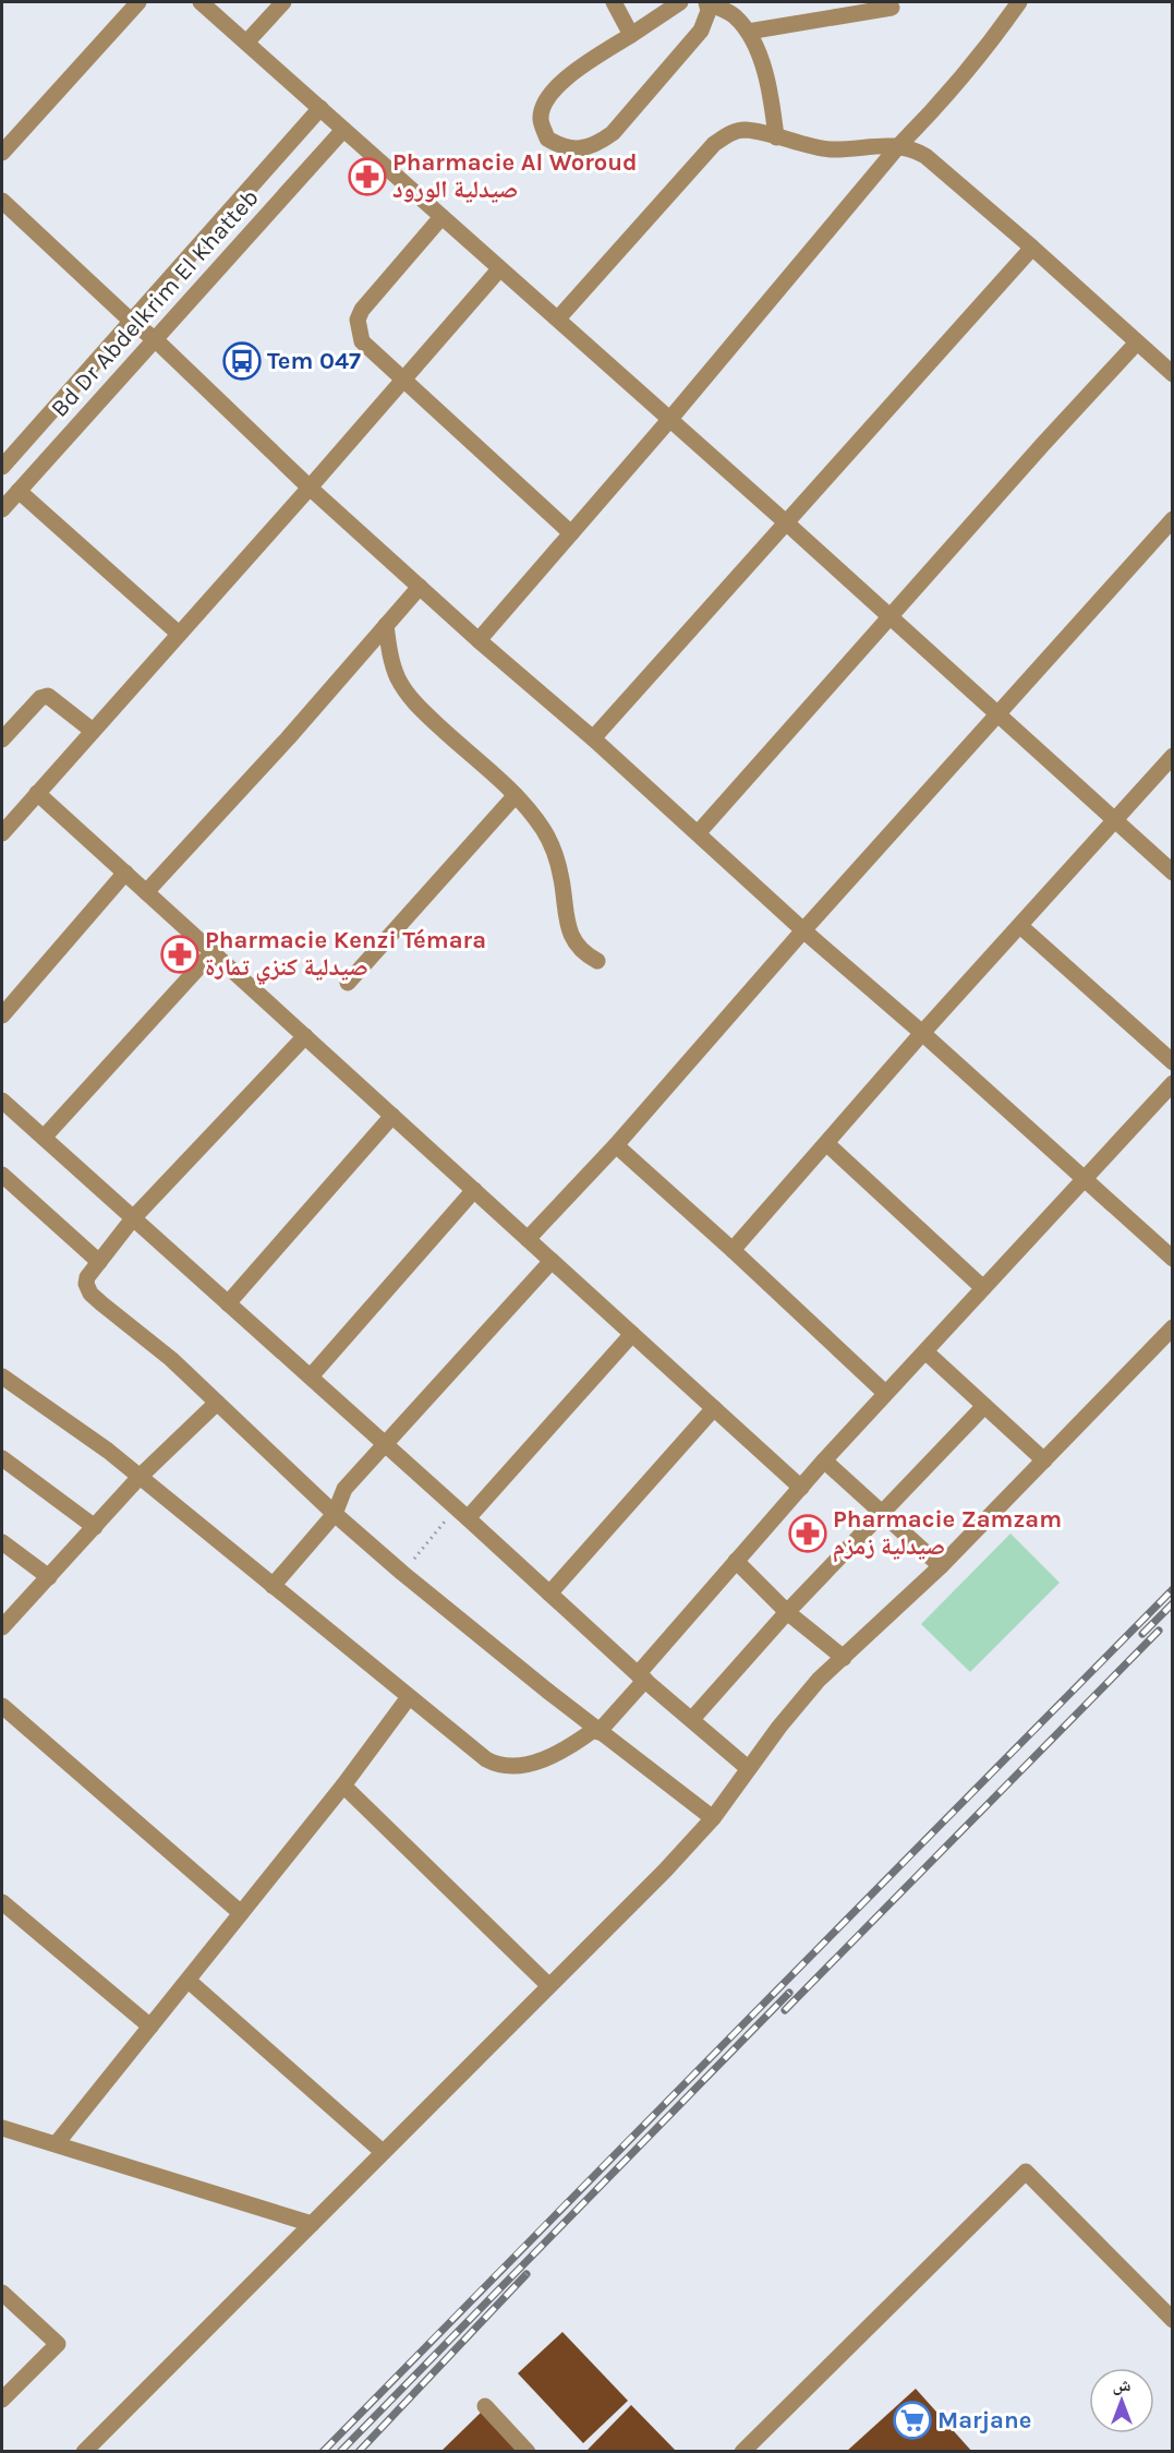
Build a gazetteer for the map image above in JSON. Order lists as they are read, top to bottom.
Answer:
{
  "streets": {
    "street": ["Bd Dr Abdelkrim El Khatteb"]
  },
  "places": {
    "pharmacy": ["Pharmacie Al Woroud صيدلية الورود", "Pharmacie Kenzi Témara صيدلية كنزي تمارة", "Pharmacie Zamzam صيدلية زمزم"],
    "bus stop": ["Tem 047"],
    "supermarket": ["Marjane"]
  },
  "north": "top"
}
